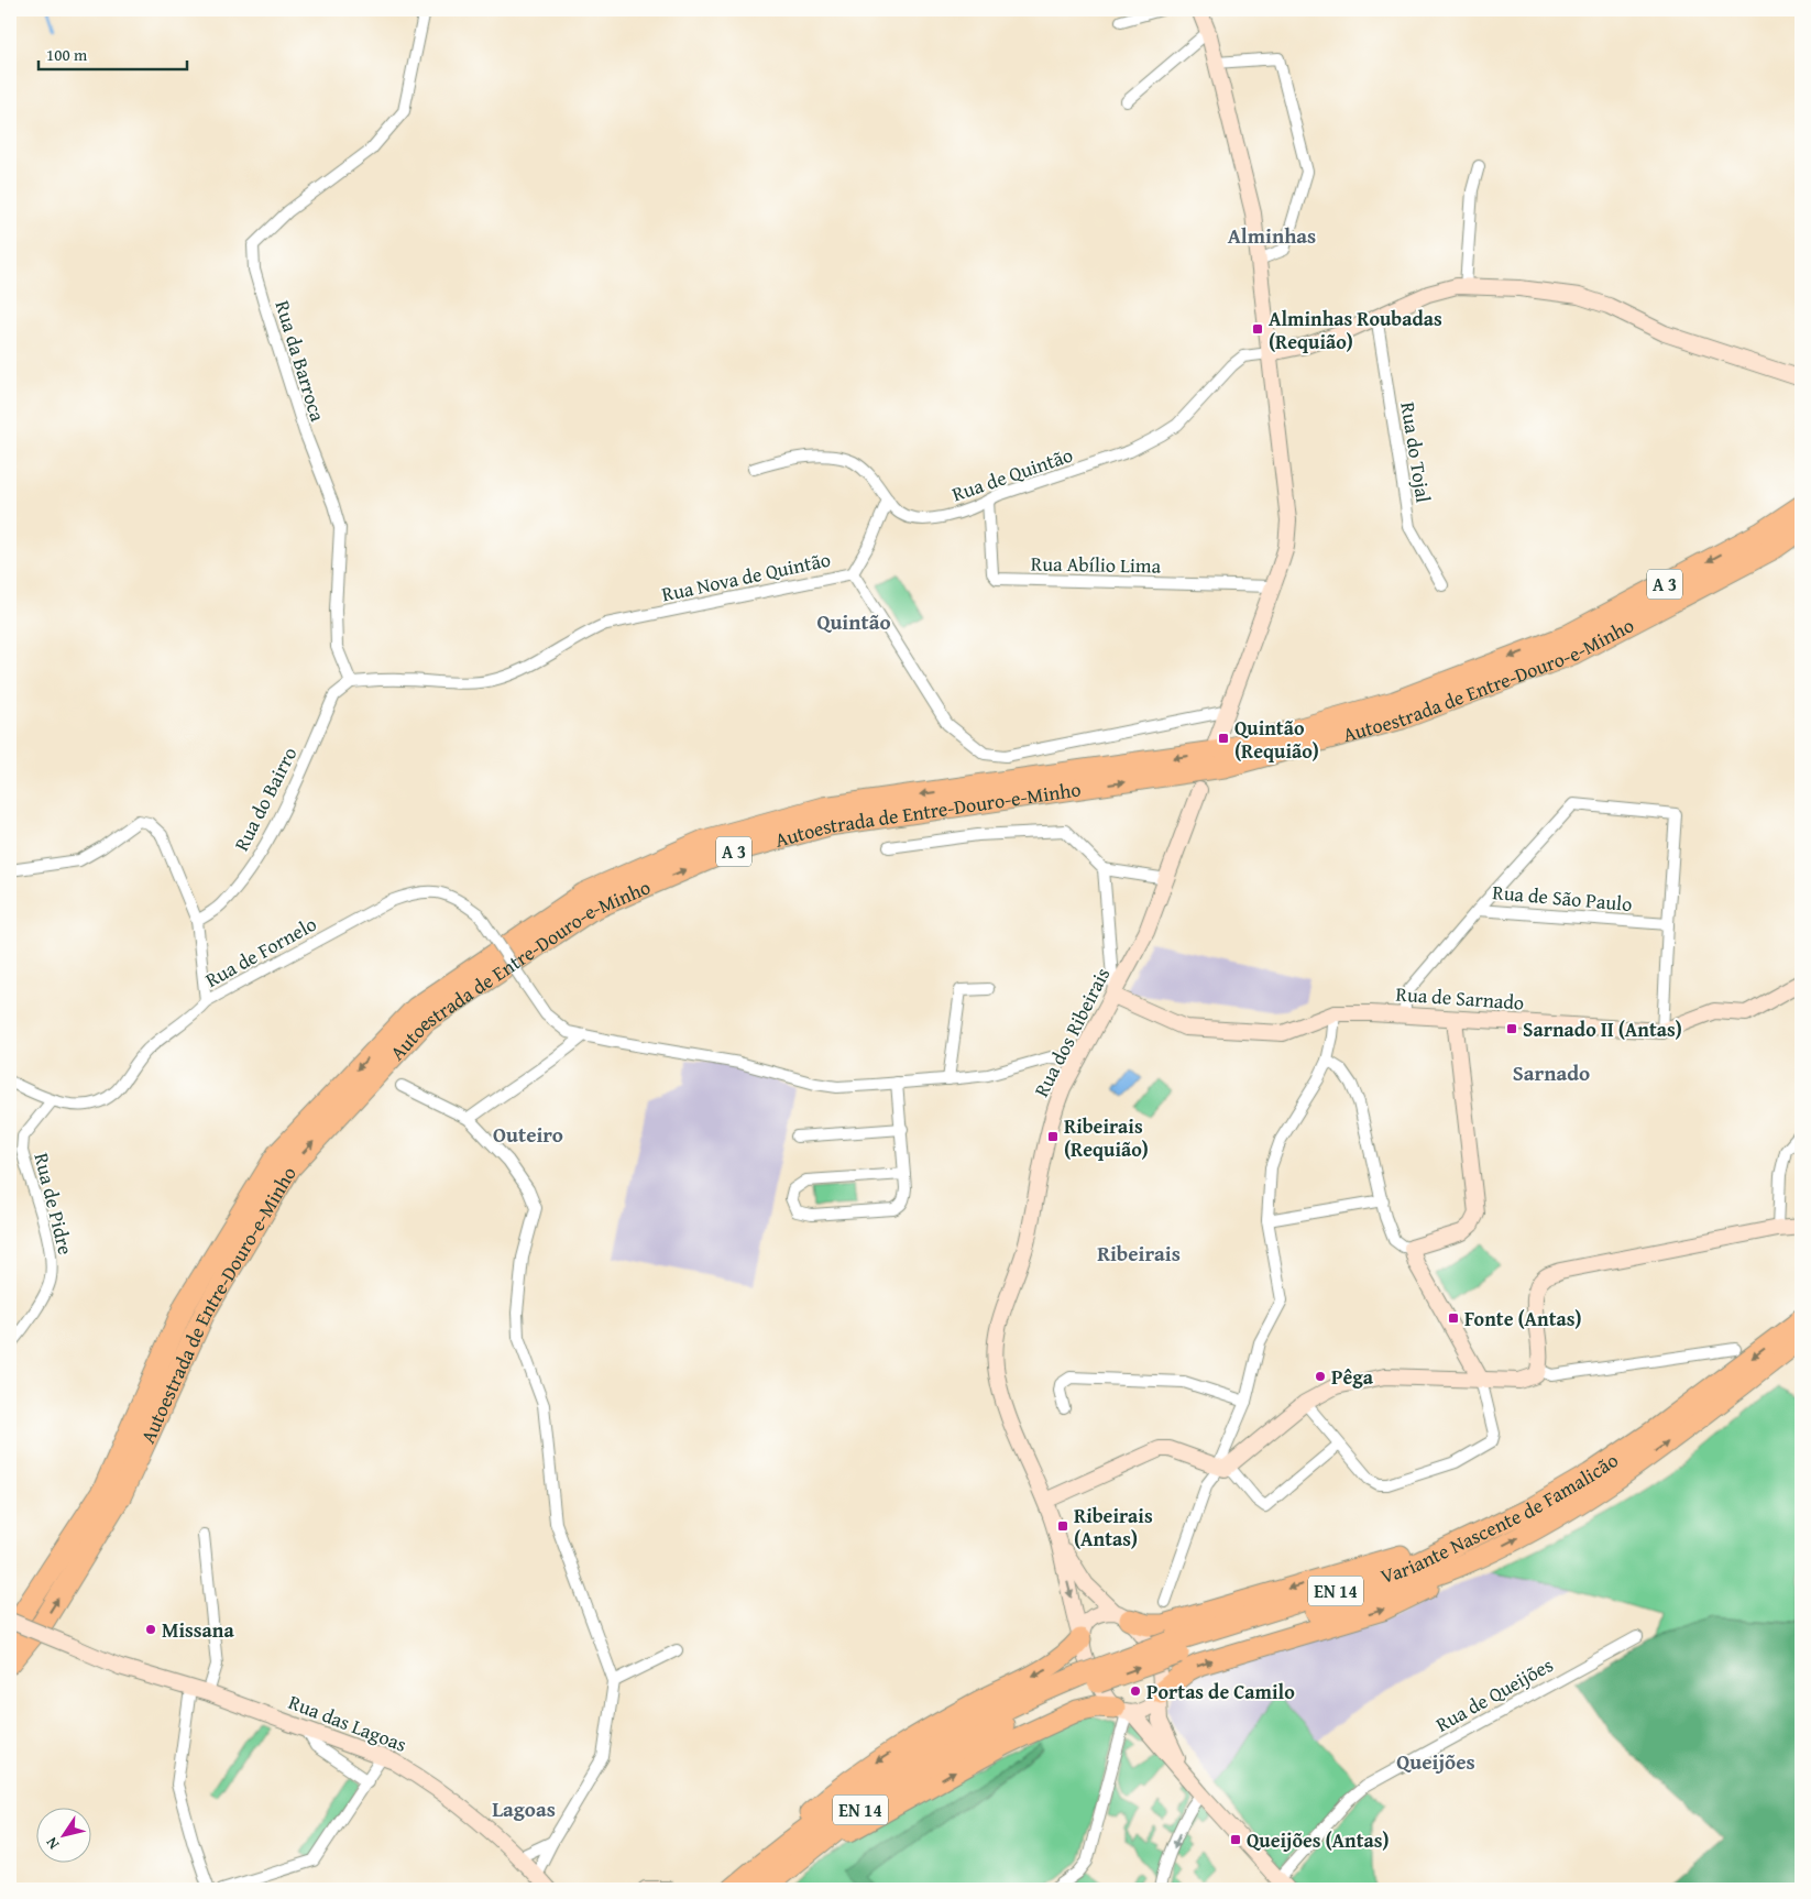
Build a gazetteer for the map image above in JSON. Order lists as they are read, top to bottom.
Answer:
{
  "streets": {
    "highway": [
      "A 3",
      "Autoestrada de Entre-Douro-e-Minho",
      "Variante Nascente de Famalicão",
      "EN 14"
    ],
    "main road": ["Rua de Sarnado", "Rua dos Ribeirais", "Rua das Lagoas"],
    "street": [
      "Rua da Barroca",
      "Rua do Tojal",
      "Rua de Quintão",
      "Rua Abílio Lima",
      "Rua Nova de Quintão",
      "Rua do Bairro",
      "Rua de São Paulo",
      "Rua de Fornelo",
      "Rua de Pidre",
      "Rua de Queijões"
    ]
  },
  "crossings": [
    ["Rua da Barroca", "Rua Nova de Quintão"],
    ["Rua da Barroca", "Rua do Bairro"],
    ["Rua de Quintão", "Rua Abílio Lima"],
    ["Rua Nova de Quintão", "Rua do Bairro"],
    ["Rua de São Paulo", "Rua de Sarnado"],
    ["Rua de Fornelo", "Rua dos Ribeirais"],
    ["Rua de Fornelo", "Rua de Pidre"],
    ["Rua de Sarnado", "Rua dos Ribeirais"]
  ],
  "districts": [
    "Alminhas",
    "Quintão",
    "Sarnado",
    "Outeiro",
    "Ribeirais",
    "Queijões",
    "Lagoas"
  ],
  "places": {
    "transit": [
      "Alminhas Roubadas (Requião)",
      "Quintão (Requião)",
      "Sarnado II (Antas)",
      "Ribeirais (Requião)",
      "Fonte (Antas)",
      "Ribeirais (Antas)",
      "Queijões (Antas)"
    ],
    "other": ["Pêga", "Missana", "Portas de Camilo"]
  },
  "scale_bar": "100 m",
  "north": "bottom left"
}
